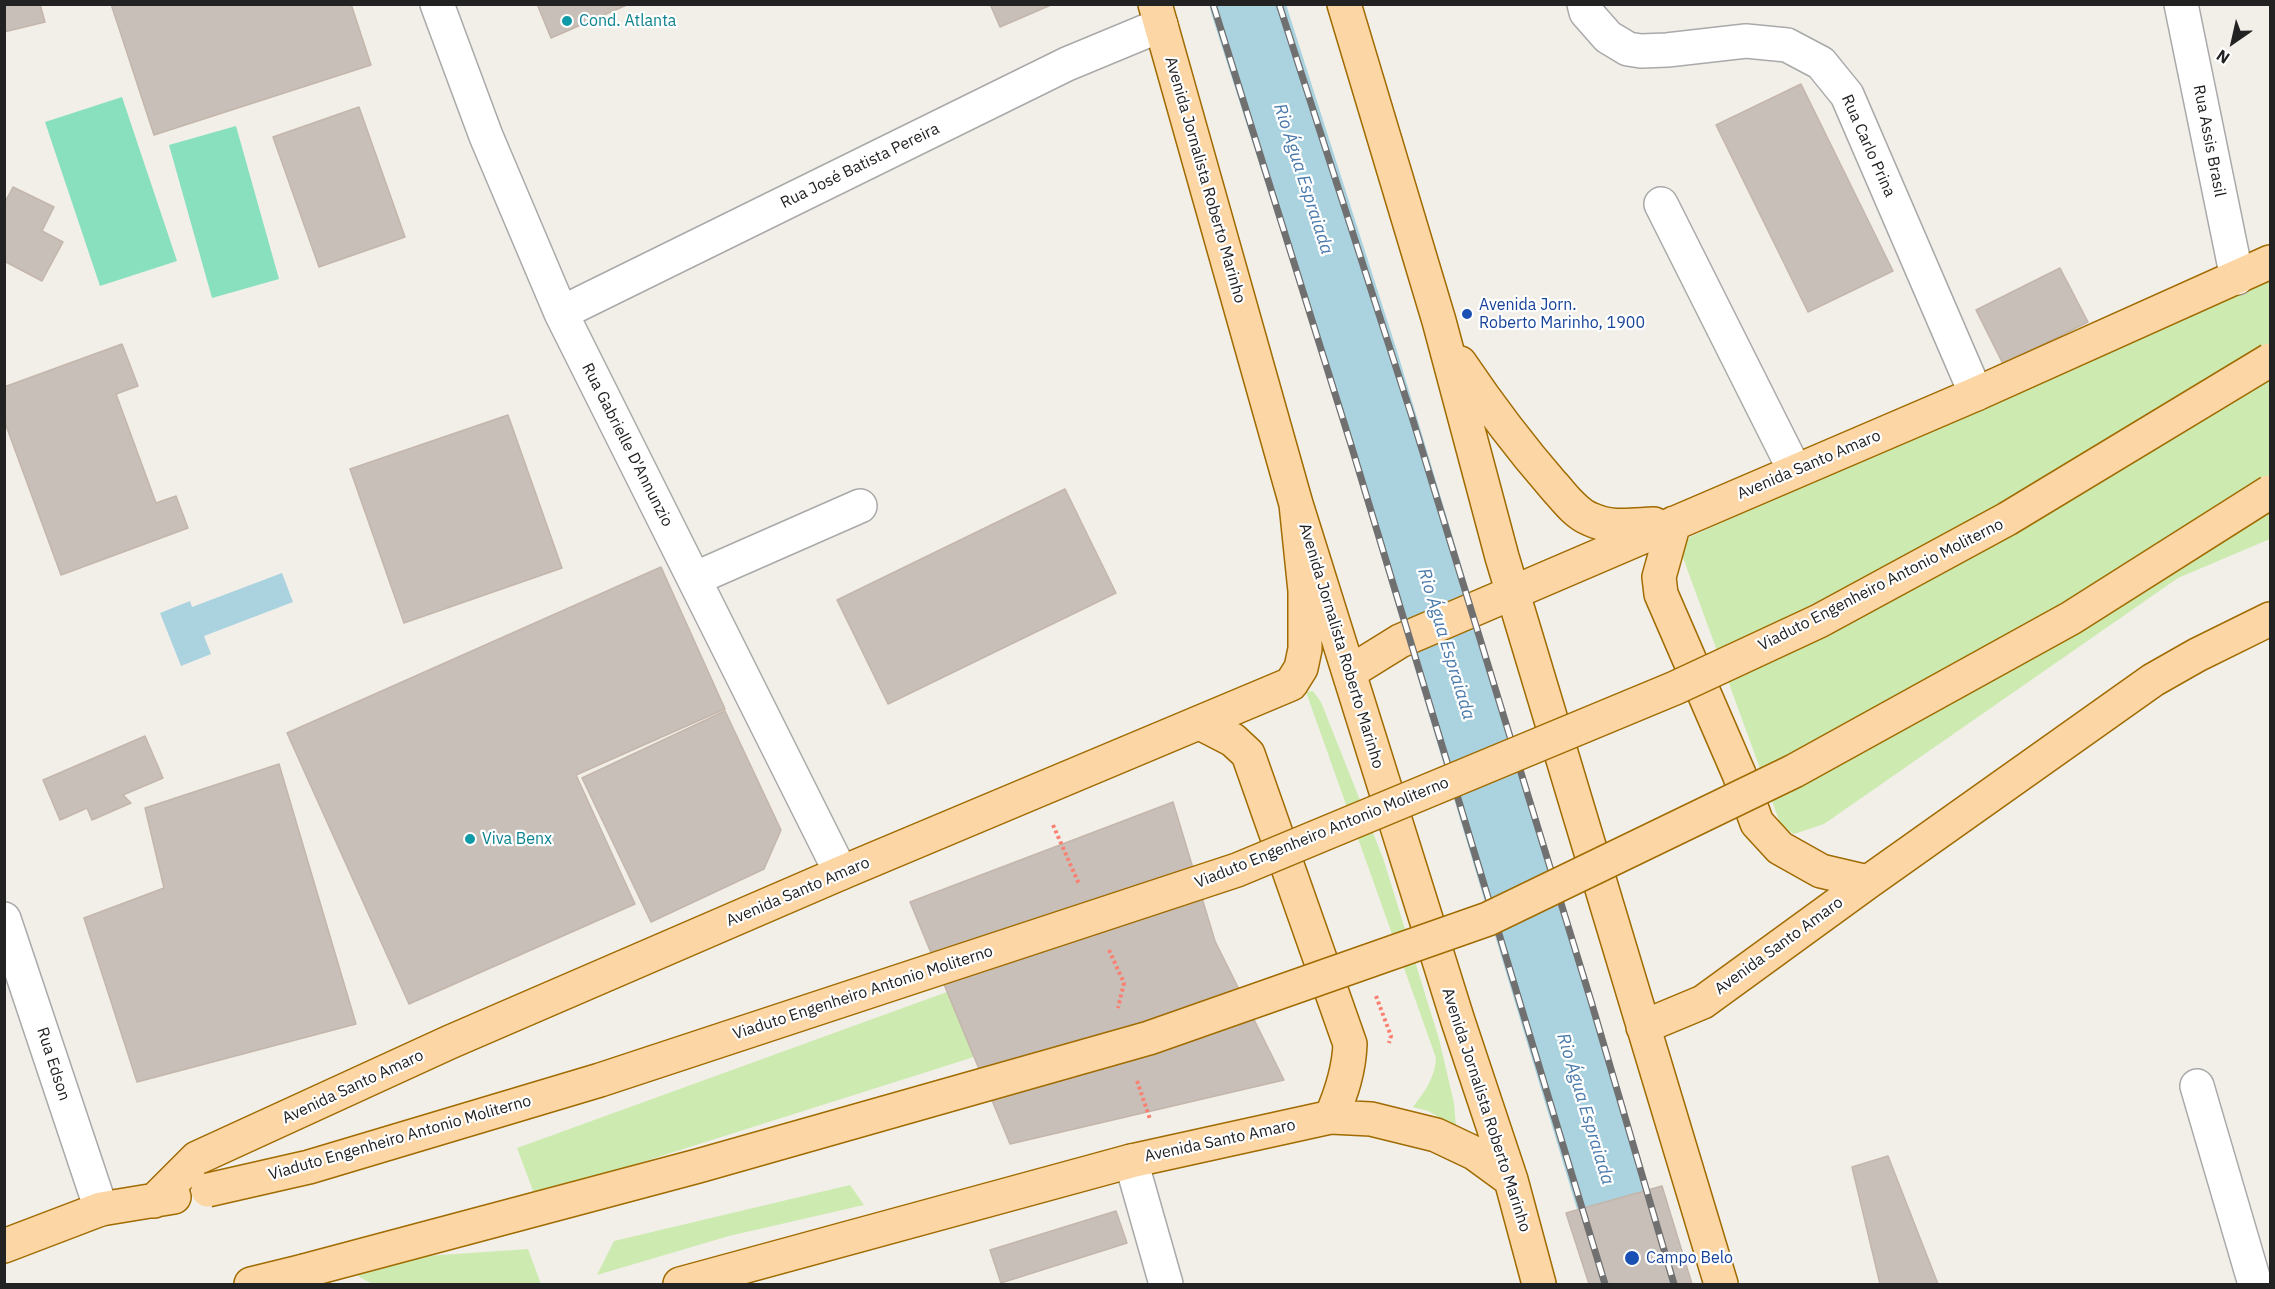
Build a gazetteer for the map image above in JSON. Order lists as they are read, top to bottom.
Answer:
{
  "streets": {
    "main road": ["Avenida Jornalista Roberto Marinho", "Avenida Santo Amaro", "Viaduto Engenheiro Antonio Moliterno"],
    "street": [
      "Rua Assis Brasil",
      "Rua Carlo Prina",
      "Rua José Batista Pereira",
      "Rua Gabrielle D'Annunzio",
      "Rua Edson"
    ]
  },
  "crossings": [
    ["Rua Assis Brasil", "Avenida Santo Amaro"],
    ["Rua Carlo Prina", "Avenida Santo Amaro"],
    ["Rua José Batista Pereira", "Avenida Jornalista Roberto Marinho"],
    ["Rua José Batista Pereira", "Rua Gabrielle D'Annunzio"],
    ["Avenida Jornalista Roberto Marinho", "Avenida Santo Amaro"],
    ["Rua Gabrielle D'Annunzio", "Avenida Santo Amaro"],
    ["Avenida Santo Amaro", "Viaduto Engenheiro Antonio Moliterno"]
  ],
  "water": ["Rio Água Espraiada"],
  "places": [
    "Cond. Atlanta",
    "Avenida Jorn. Roberto Marinho, 1900",
    "Viva Benx",
    "Campo Belo"
  ],
  "north": "bottom left"
}
